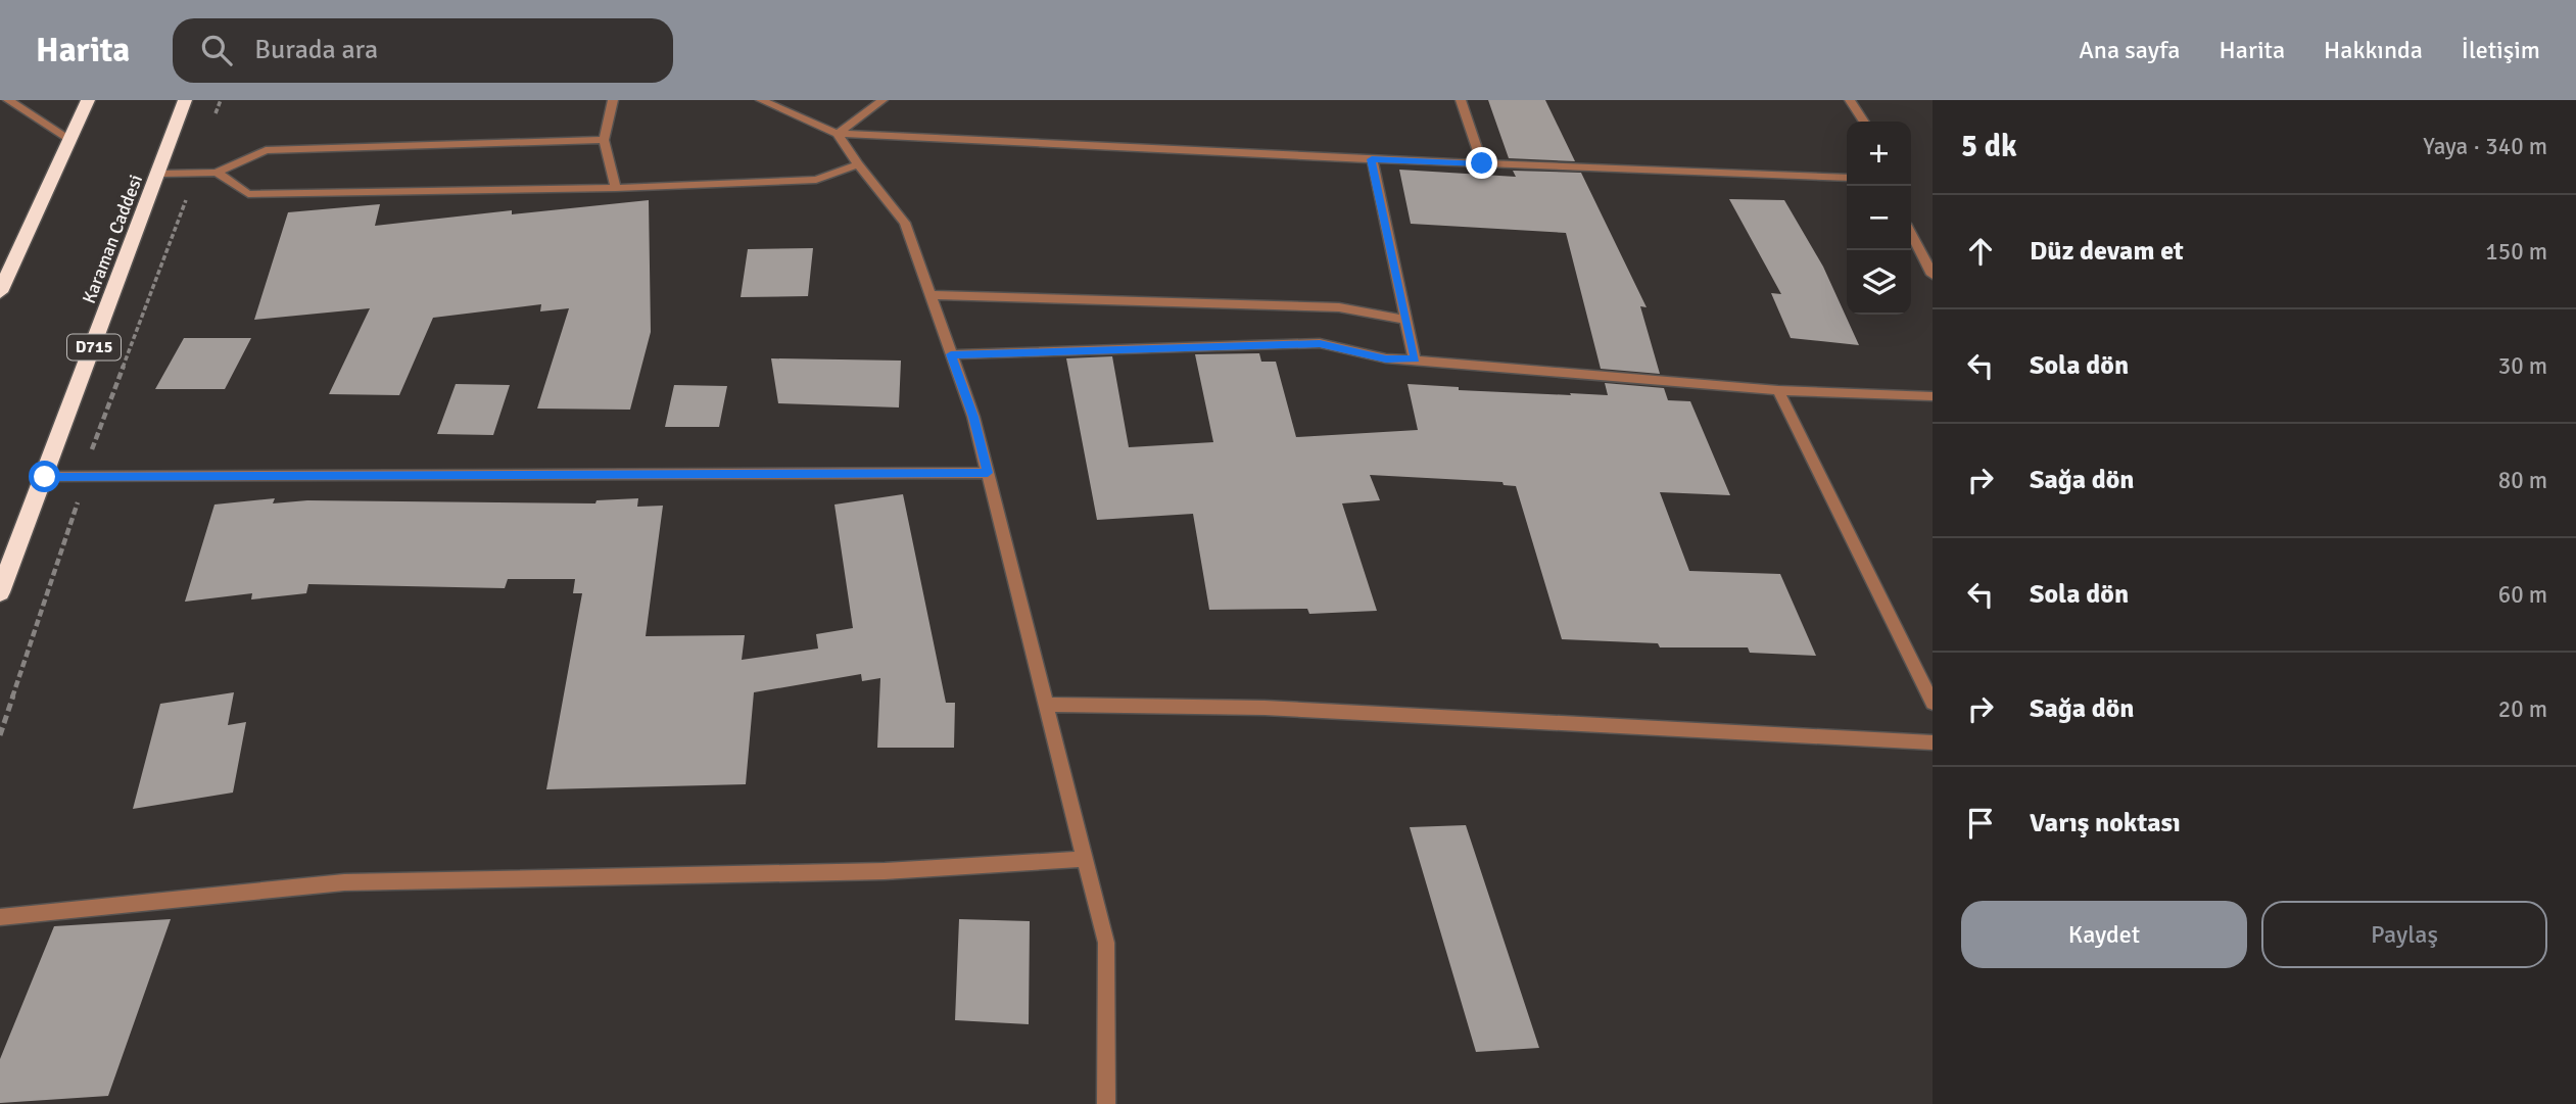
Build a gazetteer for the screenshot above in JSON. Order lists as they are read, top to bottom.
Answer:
{
  "streets": {
    "highway": ["Karaman Caddesi", "D715"]
  },
  "page": {
    "header": "Harita",
    "search": "Burada ara",
    "nav": [
      "Ana sayfa",
      "Harita",
      "Hakkında",
      "İletişim"
    ],
    "heading": ["5 dk", "Yaya · 340 m"],
    "map_buttons": ["+", "−"],
    "list": [
      ["Düz devam et", "150 m"],
      ["Sola dön", "30 m"],
      ["Sağa dön", "80 m"],
      ["Sola dön", "60 m"],
      ["Sağa dön", "20 m"],
      "Varış noktası"
    ],
    "buttons": ["Kaydet", "Paylaş"]
  }
}
